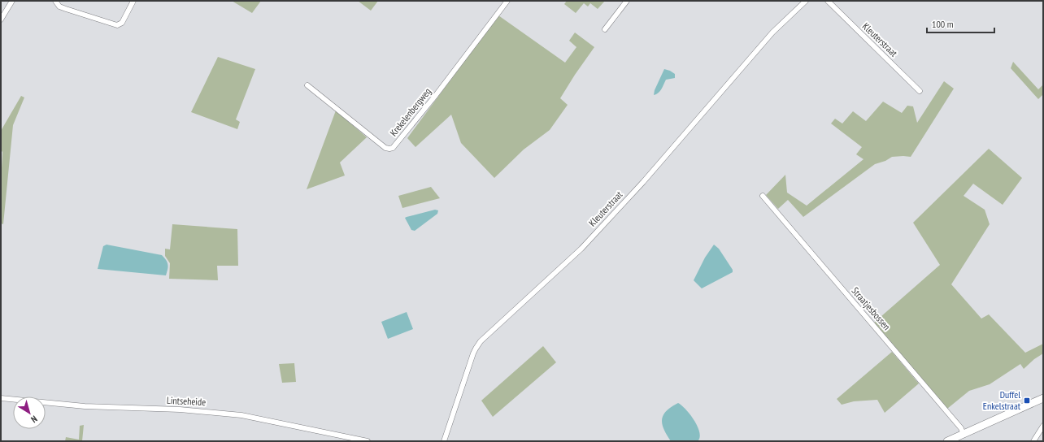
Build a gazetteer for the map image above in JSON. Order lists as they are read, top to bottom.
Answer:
{
  "streets": {
    "street": [
      "Kleuterstraat",
      "Krekelenbergweg",
      "Straatjesbossen",
      "Lintseheide"
    ]
  },
  "places": {
    "transit": ["Duffel Enkelstraat"]
  },
  "scale_bar": "100 m",
  "north": "bottom right"
}
